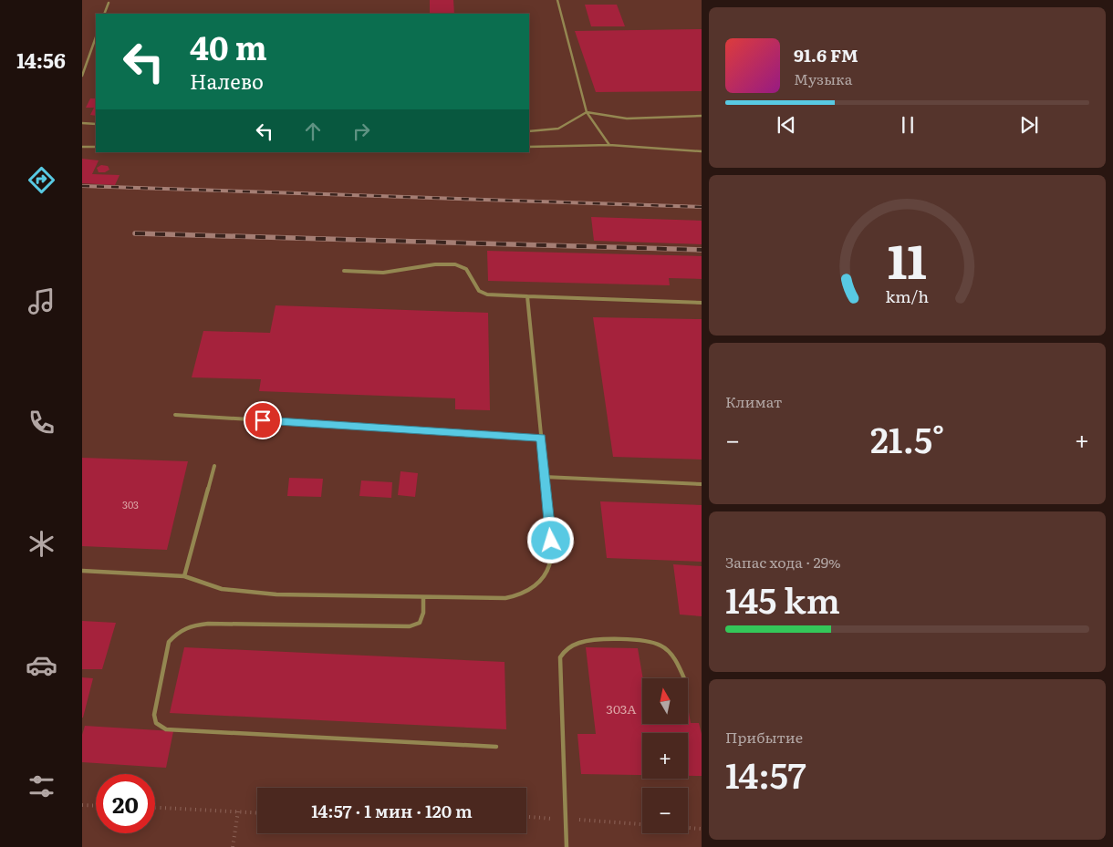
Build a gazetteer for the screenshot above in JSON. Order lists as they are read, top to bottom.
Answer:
{
  "house_numbers": ["303", "303А"],
  "north": "top",
  "page": {
    "tabs": "14:56",
    "turn": ["40 m", "Налево"],
    "song": ["91.6 FM", "Музыка"],
    "tile": [
      "Климат",
      ["Запас хода · 29%", "145 km"],
      ["Прибытие", "14:57"]
    ],
    "heat": ["−", "21.5°", "+"],
    "map_buttons": ["+", "−"],
    "limit": "20",
    "trip": "14:57 · 1 мин · 120 m",
    "gauge": ["11", "km/h"]
  }
}
